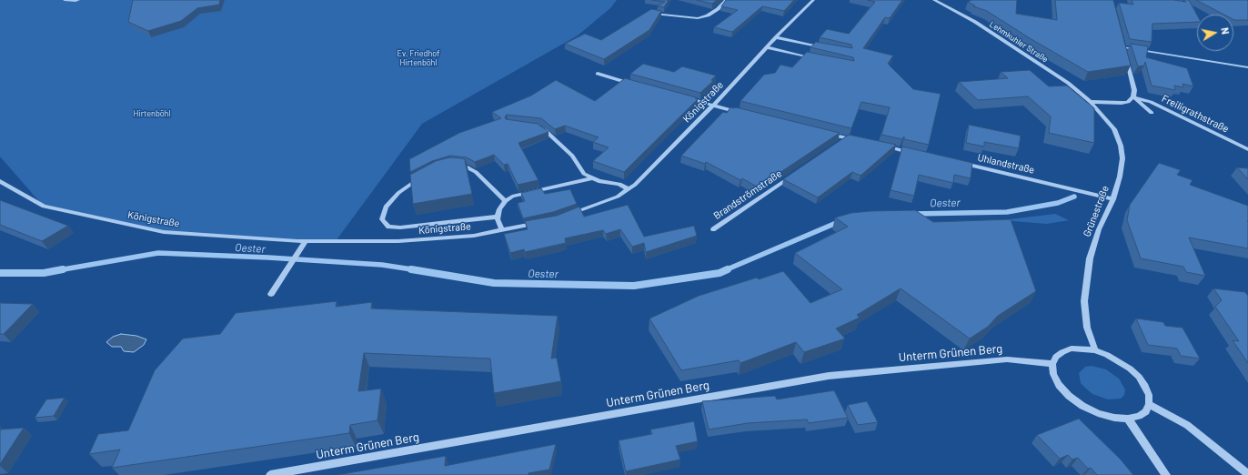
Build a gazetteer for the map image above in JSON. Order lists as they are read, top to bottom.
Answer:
{
  "streets": {
    "street": [
      "Lehmkuhler Straße",
      "Königstraße",
      "Freiligrathstraße",
      "Uhlandstraße",
      "Brandströmstraße",
      "Grünestraße",
      "Unterm Grünen Berg"
    ]
  },
  "crossings": [
    ["Lehmkuhler Straße", "Grünestraße"],
    ["Uhlandstraße", "Grünestraße"]
  ],
  "water": ["Oester"],
  "parks": ["Ev. Friedhof Hirtenböhl", "Hirtenböhl"],
  "north": "right"
}
